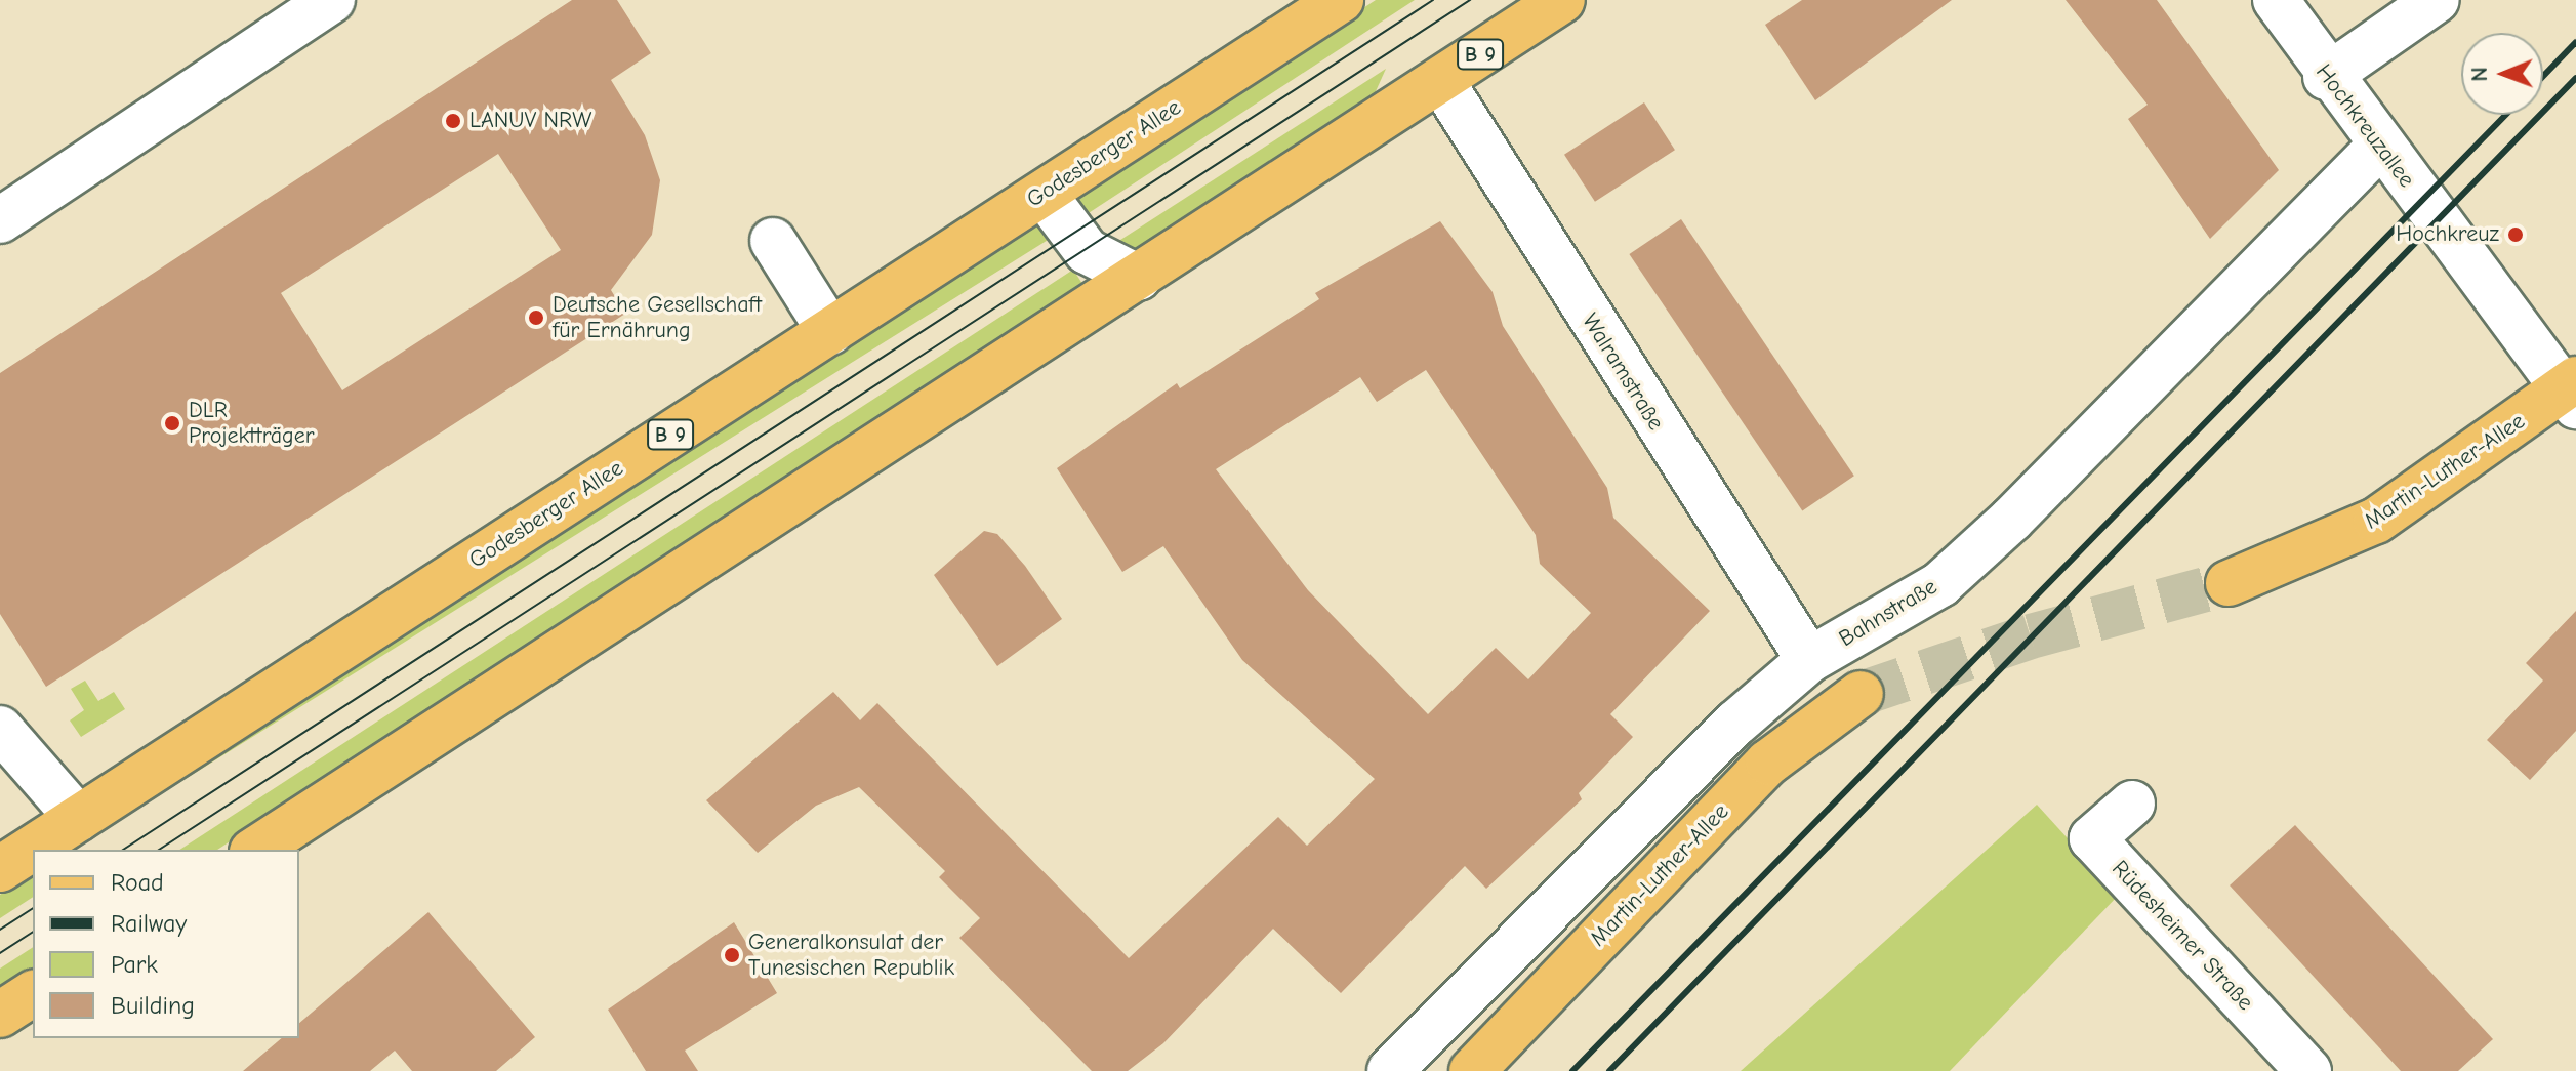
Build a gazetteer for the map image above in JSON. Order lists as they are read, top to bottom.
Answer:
{
  "streets": {
    "main road": ["B 9", "Godesberger Allee", "Martin-Luther-Allee"],
    "street": [
      "Hochkreuzallee",
      "Walramstraße",
      "Bahnstraße",
      "Rüdesheimer Straße"
    ]
  },
  "crossings": [
    ["B 9", "Walramstraße"],
    ["Hochkreuzallee", "Martin-Luther-Allee"],
    ["Hochkreuzallee", "Bahnstraße"],
    ["Walramstraße", "Bahnstraße"]
  ],
  "places": [
    "LANUV NRW",
    "Hochkreuz",
    "Deutsche Gesellschaft für Ernährung",
    "DLR Projektträger",
    "Generalkonsulat der Tunesischen Republik"
  ],
  "legend": [
    "Road",
    "Railway",
    "Park",
    "Building"
  ],
  "north": "left"
}
